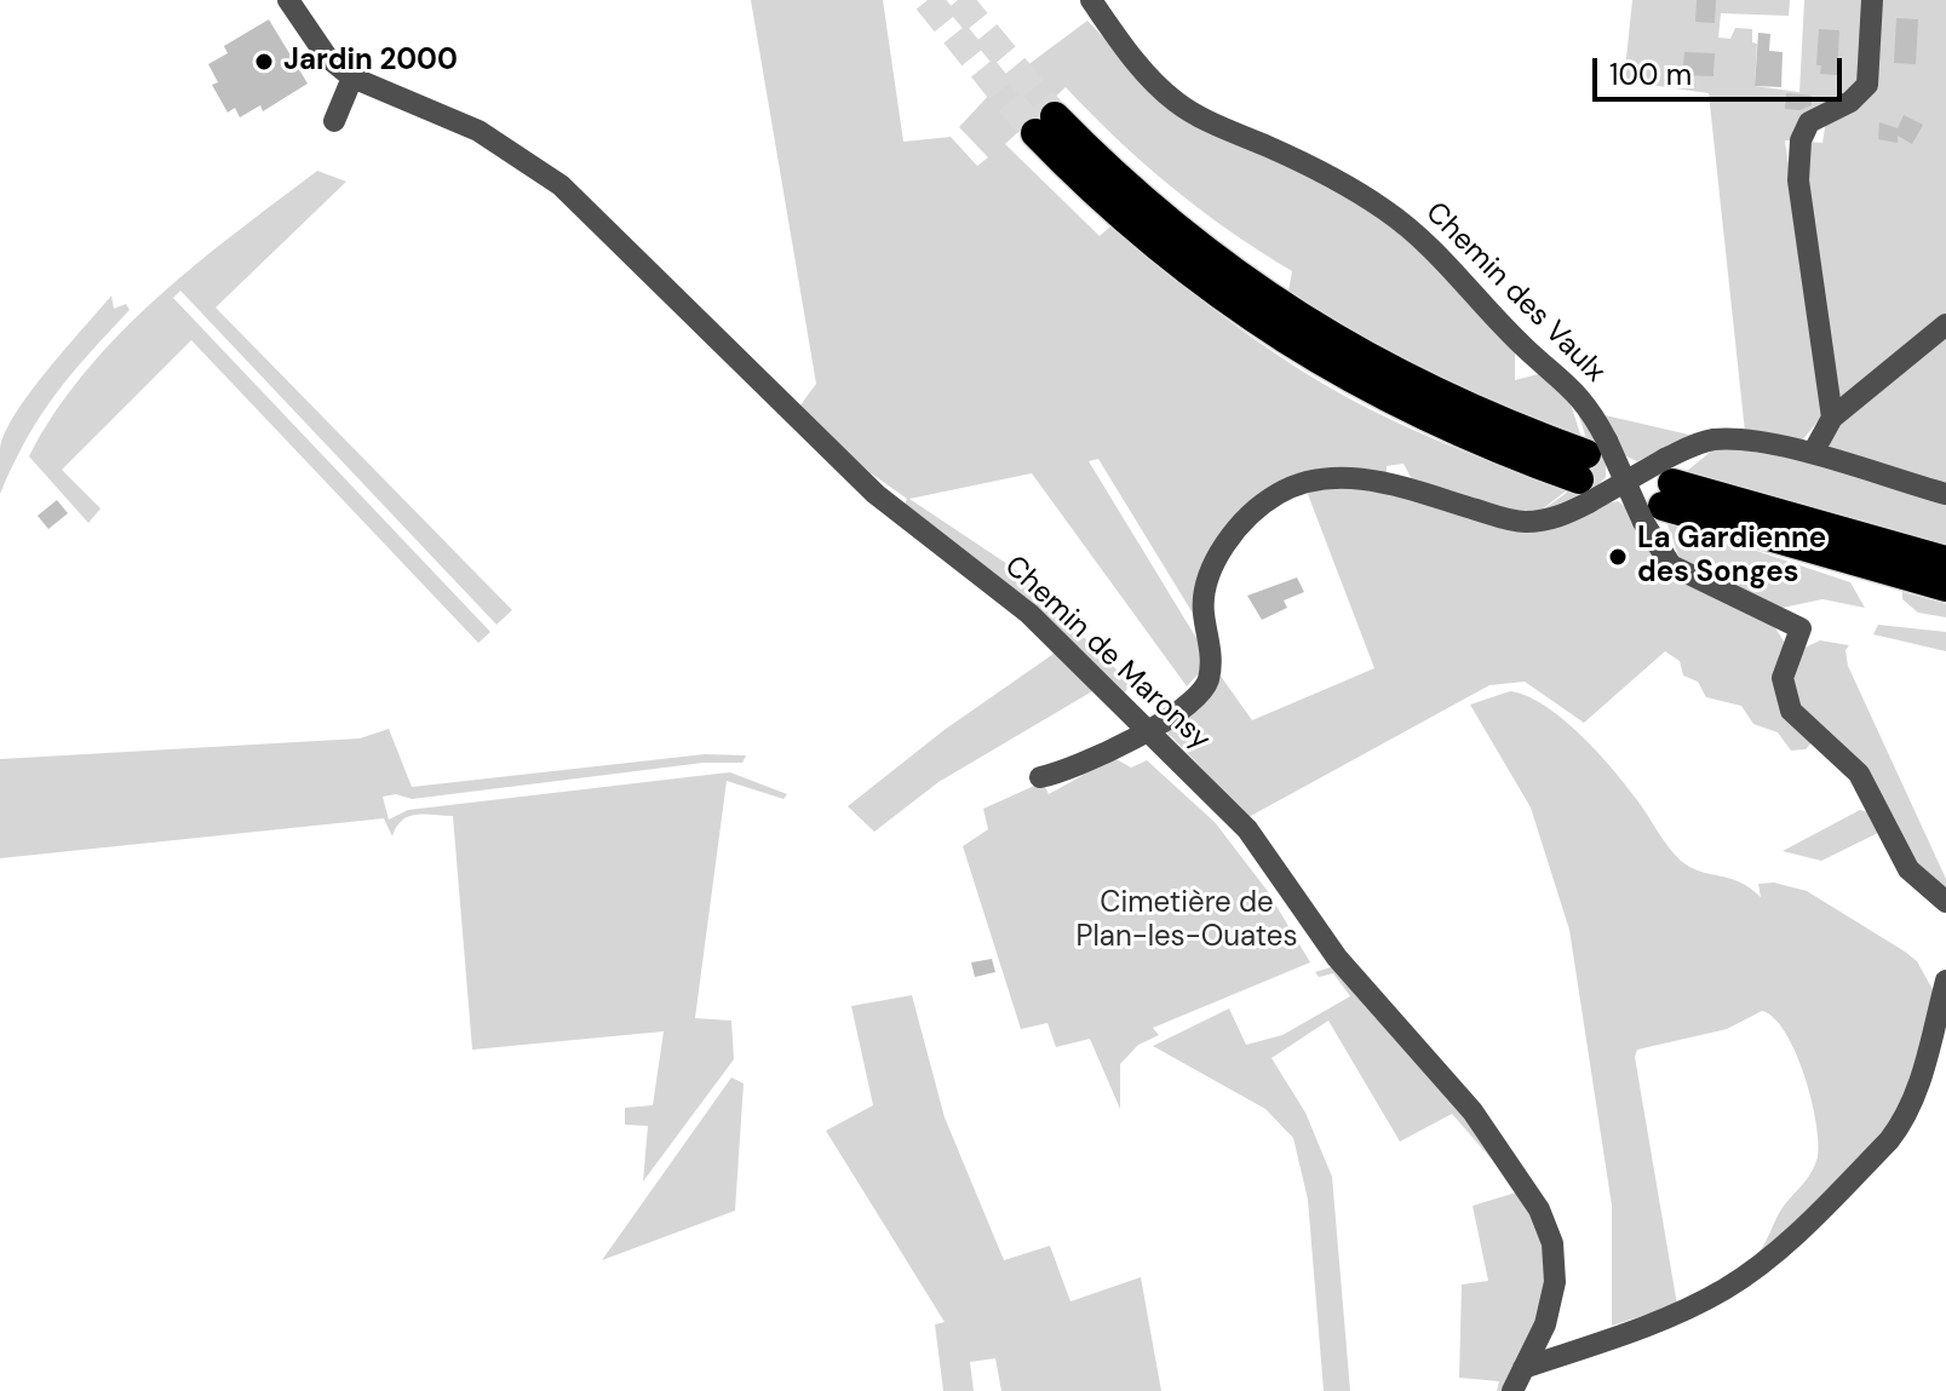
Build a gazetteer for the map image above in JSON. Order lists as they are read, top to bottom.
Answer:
{
  "streets": {
    "street": ["Chemin des Vaulx", "Chemin de Maronsy"]
  },
  "parks": ["Cimetière de Plan-les-Ouates"],
  "places": ["Jardin 2000", "La Gardienne des Songes"],
  "scale_bar": "100 m"
}
